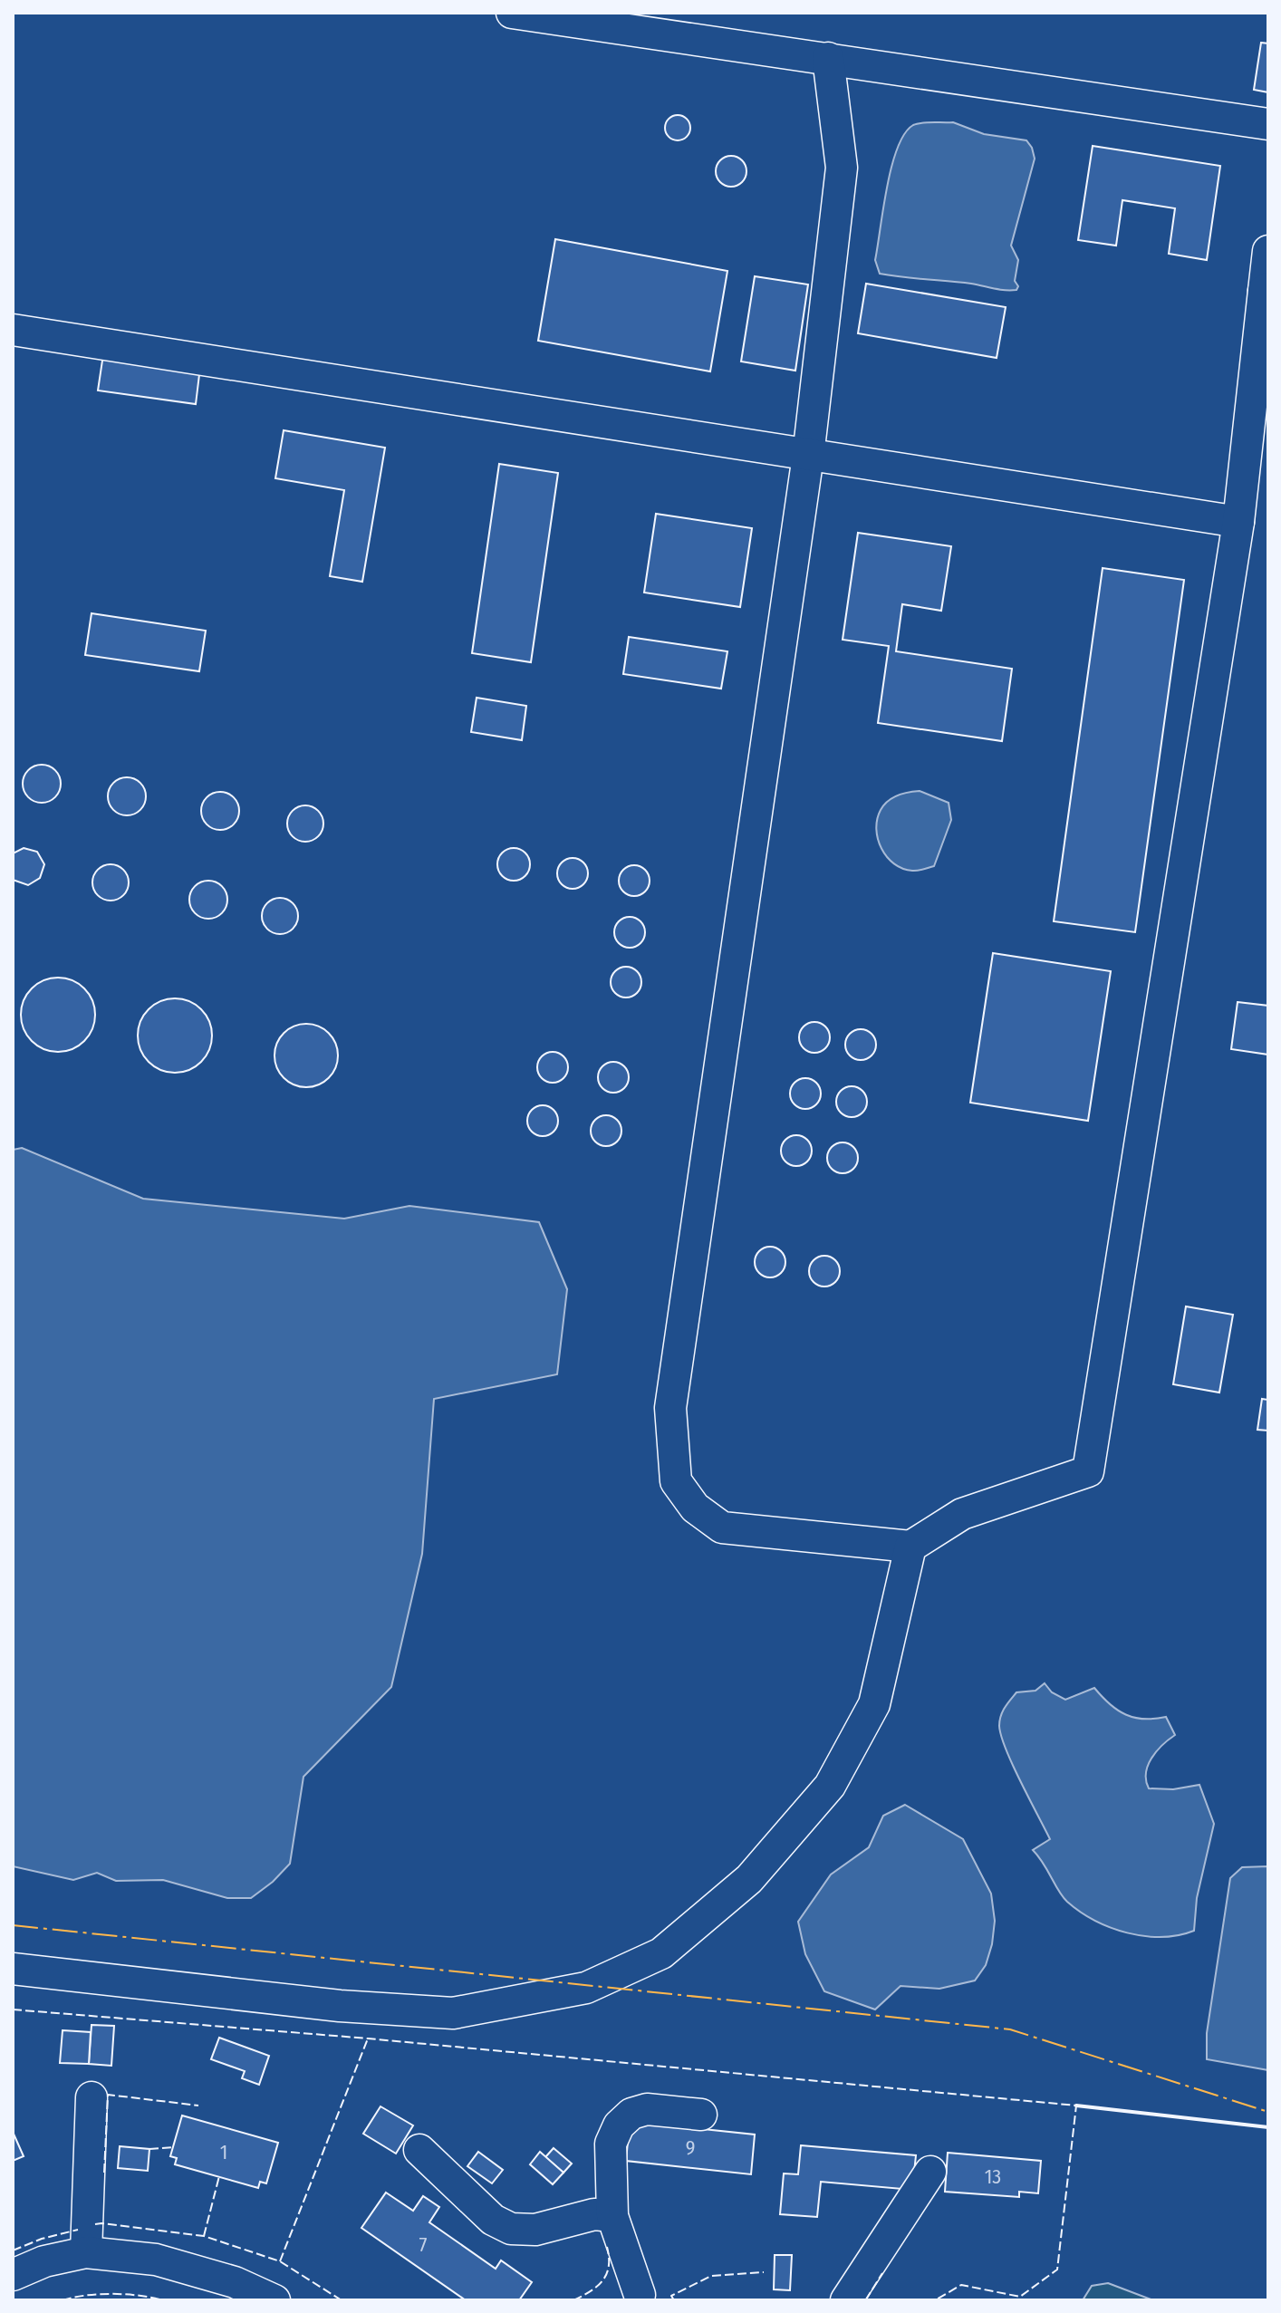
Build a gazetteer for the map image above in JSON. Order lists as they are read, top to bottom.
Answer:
{
  "house_numbers": [
    "9",
    "1",
    "13",
    "7"
  ]
}
